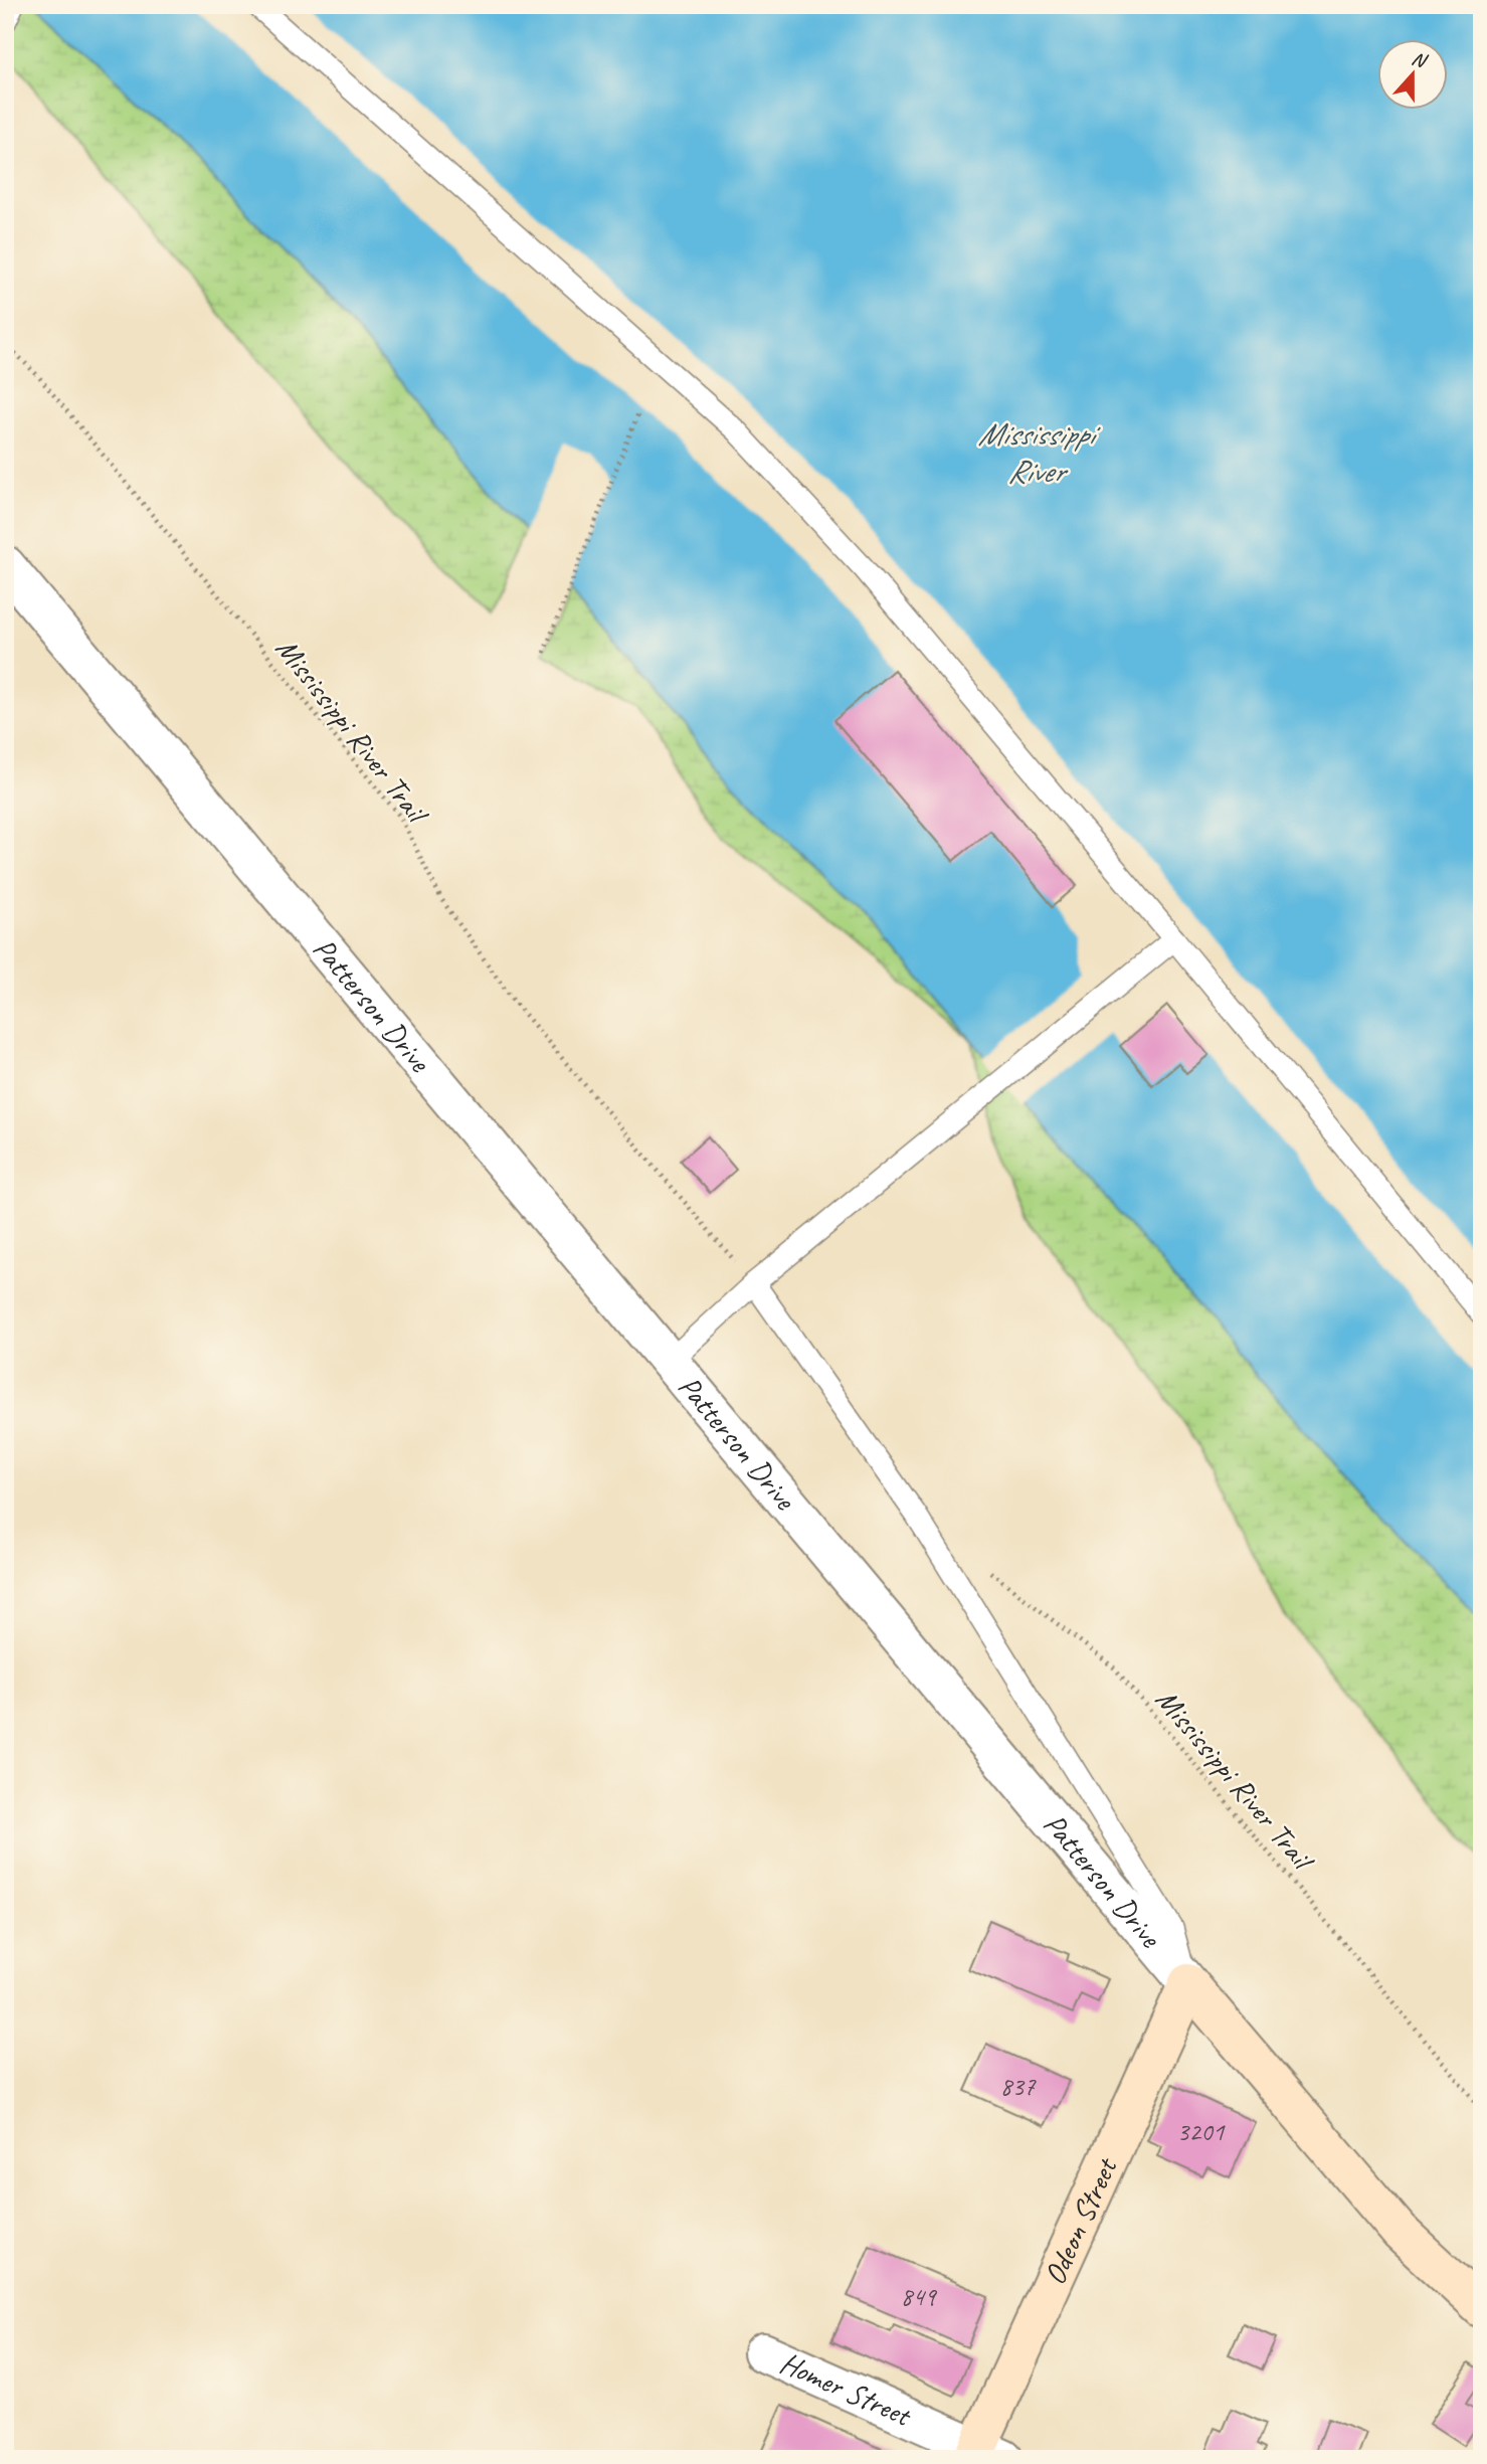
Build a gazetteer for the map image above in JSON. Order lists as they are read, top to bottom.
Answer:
{
  "streets": {
    "street": ["Patterson Drive", "Odeon Street", "Homer Street"],
    "path": ["Mississippi River Trail"]
  },
  "crossings": [
    ["Patterson Drive", "Odeon Street"],
    ["Odeon Street", "Homer Street"]
  ],
  "water": ["Mississippi River"],
  "house_numbers": ["837", "3201", "849"],
  "north": "top"
}
